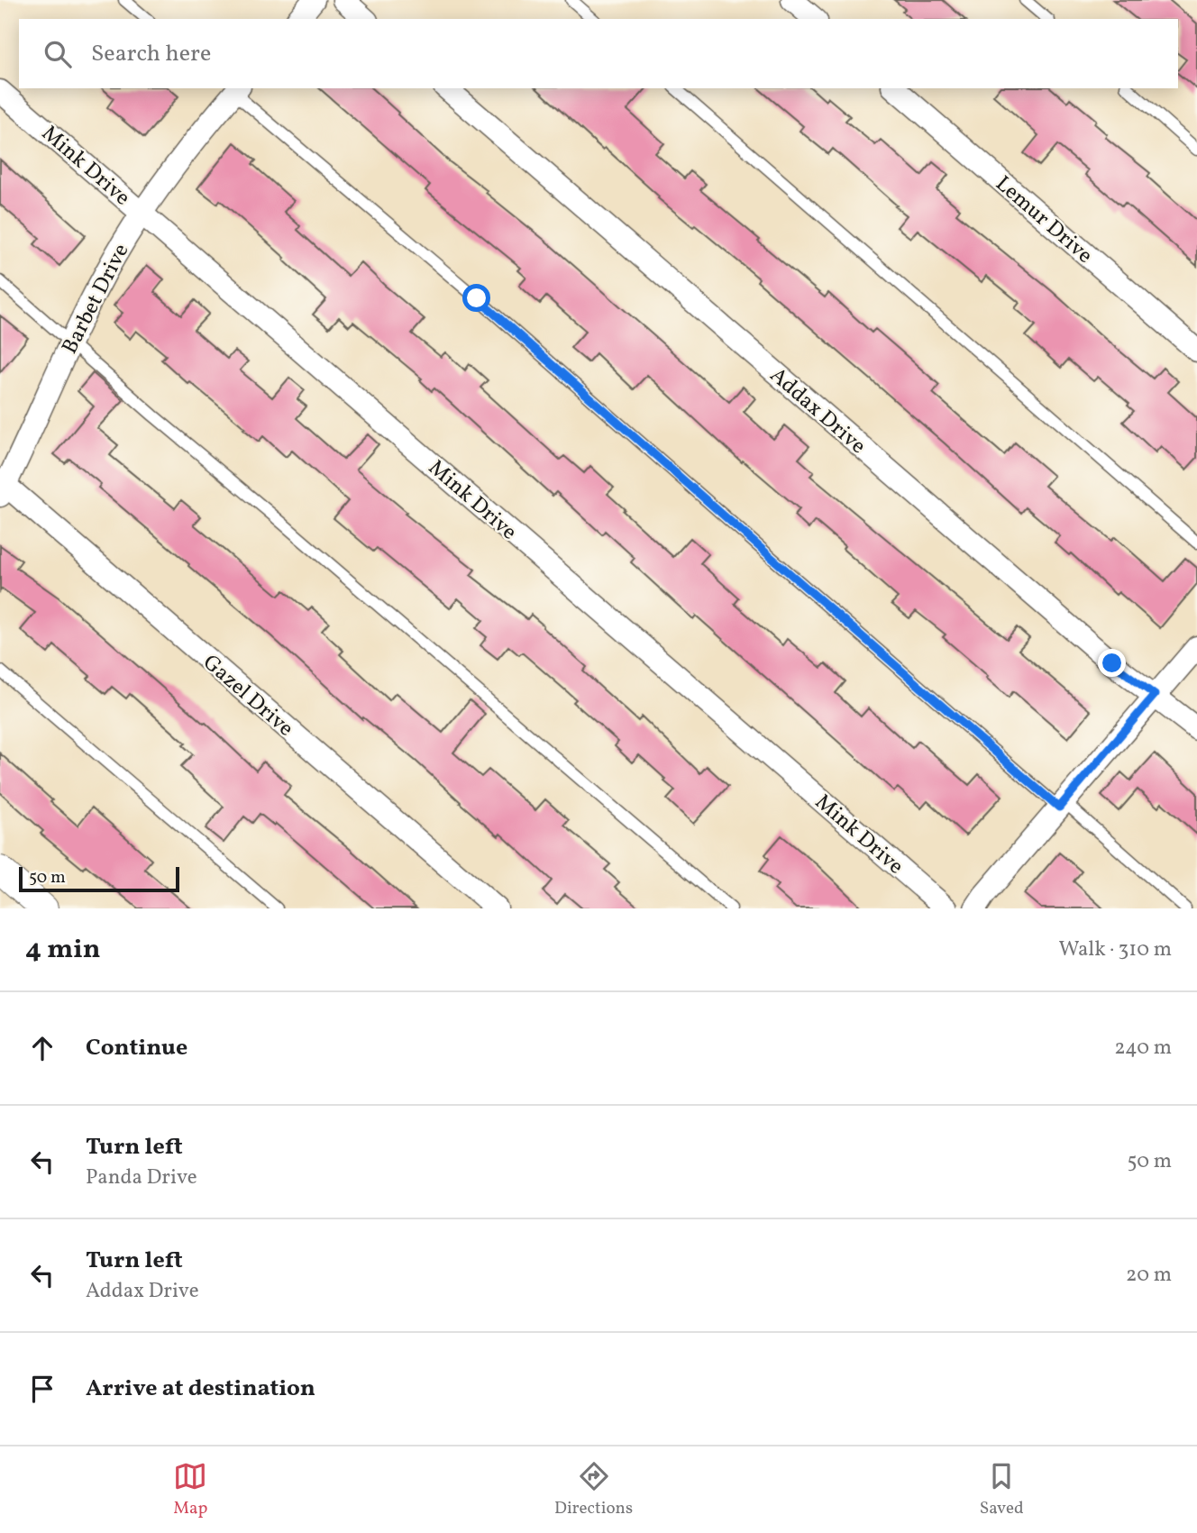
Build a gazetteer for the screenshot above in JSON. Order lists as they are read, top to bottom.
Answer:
{
  "streets": {
    "street": [
      "Mink Drive",
      "Lemur Drive",
      "Barbet Drive",
      "Addax Drive",
      "Gazel Drive"
    ]
  },
  "crossings": [
    ["Mink Drive", "Barbet Drive"],
    ["Barbet Drive", "Gazel Drive"]
  ],
  "scale_bar": "50 m",
  "page": {
    "search": "Search here",
    "scale": "50 m",
    "heading": ["4 min", "Walk · 310 m"],
    "list": [
      ["Continue", "240 m"],
      ["Turn left", "Panda Drive", "50 m"],
      ["Turn left", "Addax Drive", "20 m"],
      "Arrive at destination"
    ],
    "nav": ["Map", "Directions", "Saved"]
  }
}
